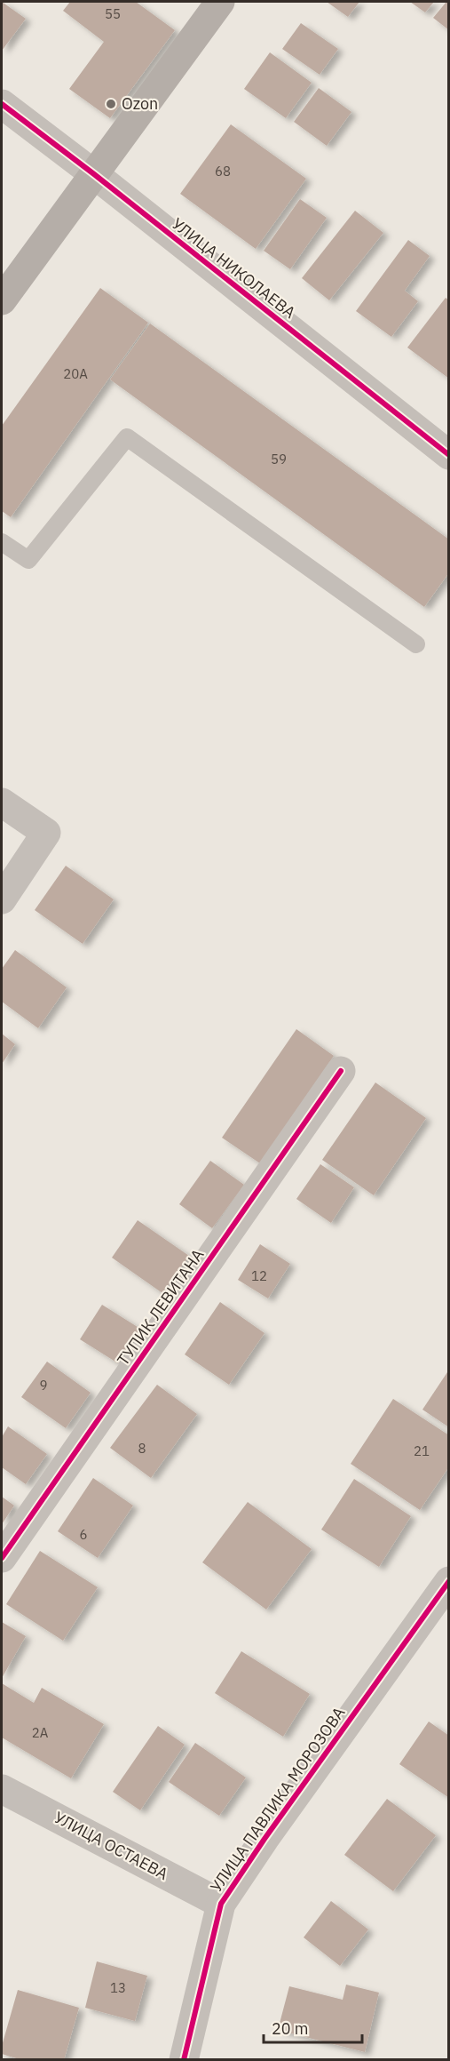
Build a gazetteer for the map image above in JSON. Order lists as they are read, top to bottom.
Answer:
{
  "streets": {
    "street": [
      "УЛИЦА НИКОЛАЕВА",
      "ТУПИК ЛЕВИТАНА",
      "УЛИЦА ПАВЛИКА МОРОЗОВА",
      "УЛИЦА ОСТАЕВА"
    ]
  },
  "crossings": [
    ["УЛИЦА ПАВЛИКА МОРОЗОВА", "УЛИЦА ОСТАЕВА"]
  ],
  "places": ["Ozon"],
  "house_numbers": [
    "55",
    "68",
    "20А",
    "59",
    "12",
    "9",
    "8",
    "21",
    "6",
    "2А",
    "13"
  ],
  "scale_bar": "20 m"
}
